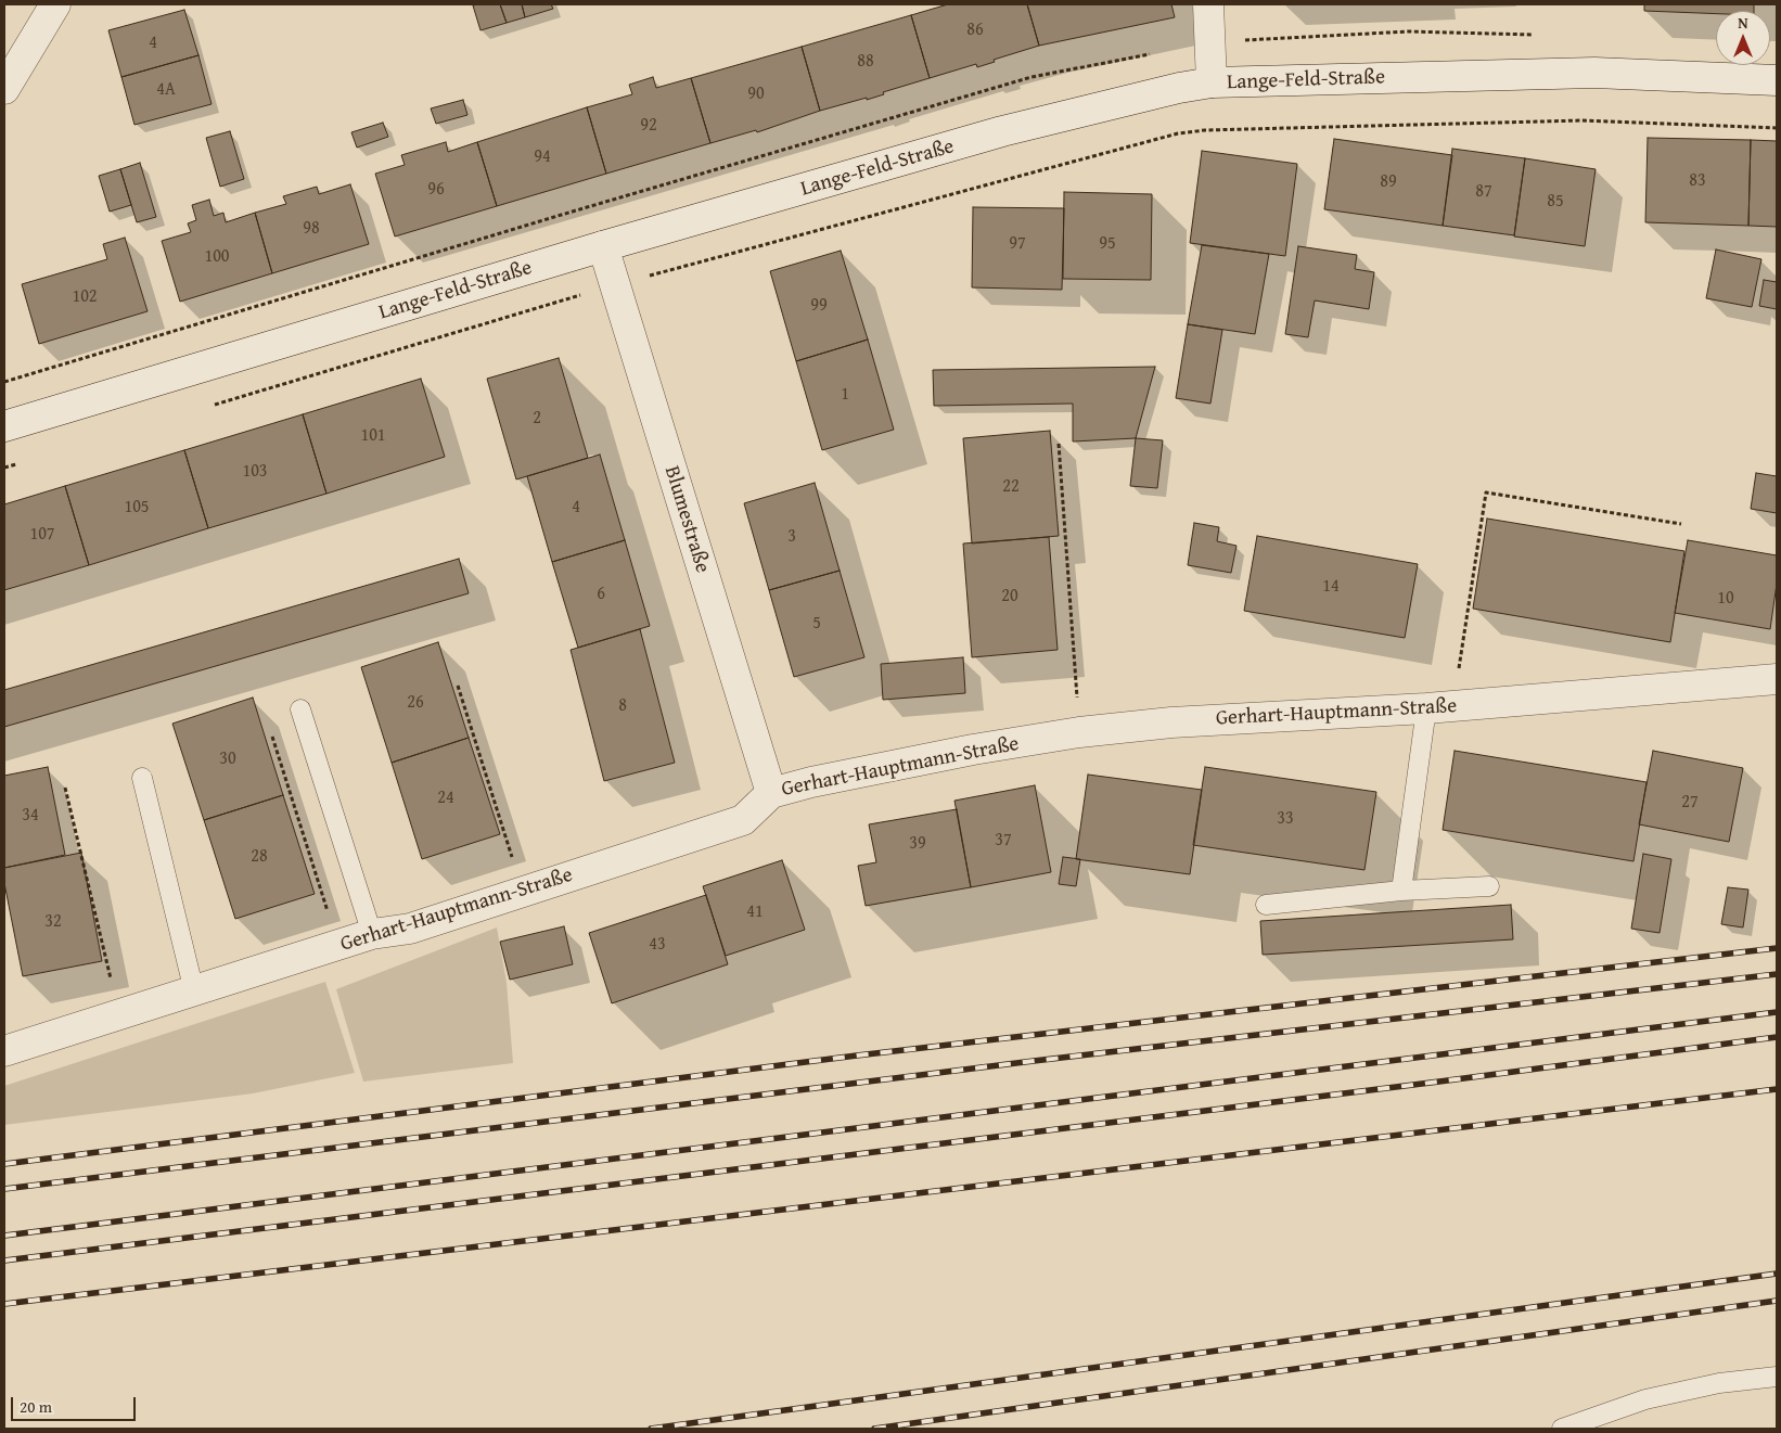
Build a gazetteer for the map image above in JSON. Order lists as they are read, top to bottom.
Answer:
{
  "streets": {
    "street": ["Lange-Feld-Straße", "Blumestraße", "Gerhart-Hauptmann-Straße"]
  },
  "crossings": [
    ["Lange-Feld-Straße", "Blumestraße"],
    ["Blumestraße", "Gerhart-Hauptmann-Straße"]
  ],
  "house_numbers": [
    "86",
    "4",
    "88",
    "4A",
    "90",
    "92",
    "94",
    "83",
    "89",
    "96",
    "87",
    "85",
    "98",
    "97",
    "95",
    "100",
    "102",
    "99",
    "1",
    "2",
    "101",
    "103",
    "22",
    "105",
    "4",
    "107",
    "3",
    "14",
    "6",
    "20",
    "10",
    "5",
    "26",
    "8",
    "30",
    "24",
    "27",
    "34",
    "33",
    "37",
    "39",
    "28",
    "41",
    "32",
    "43"
  ],
  "scale_bar": "20 m",
  "north": "top"
}
